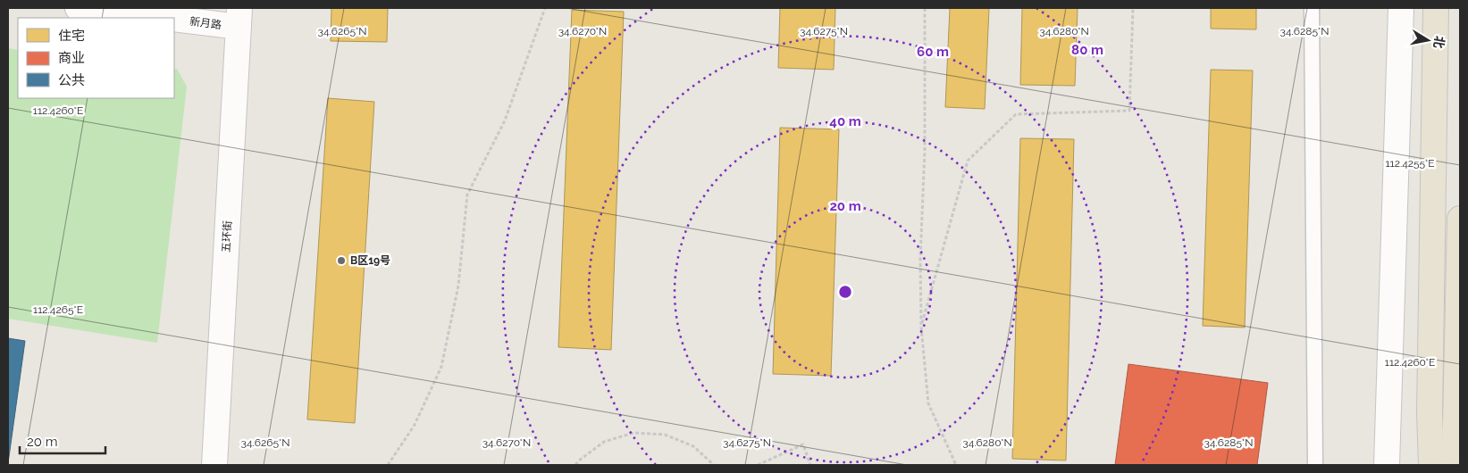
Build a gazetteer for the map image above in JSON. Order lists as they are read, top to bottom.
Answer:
{
  "streets": {
    "street": ["新月路", "五环街"]
  },
  "crossings": [
    ["新月路", "五环街"]
  ],
  "places": ["B区19号"],
  "legend": ["住宅", "商业", "公共"],
  "scale_bar": "20 m",
  "north": "right",
  "coordinates": [
    "34.6270°N",
    "34.6265°N",
    "34.6275°N",
    "34.6280°N",
    "34.6285°N",
    "112.4260°E",
    "112.4255°E",
    "112.4265°E"
  ],
  "rings": [
    "80 m",
    "60 m",
    "40 m",
    "20 m"
  ]
}
